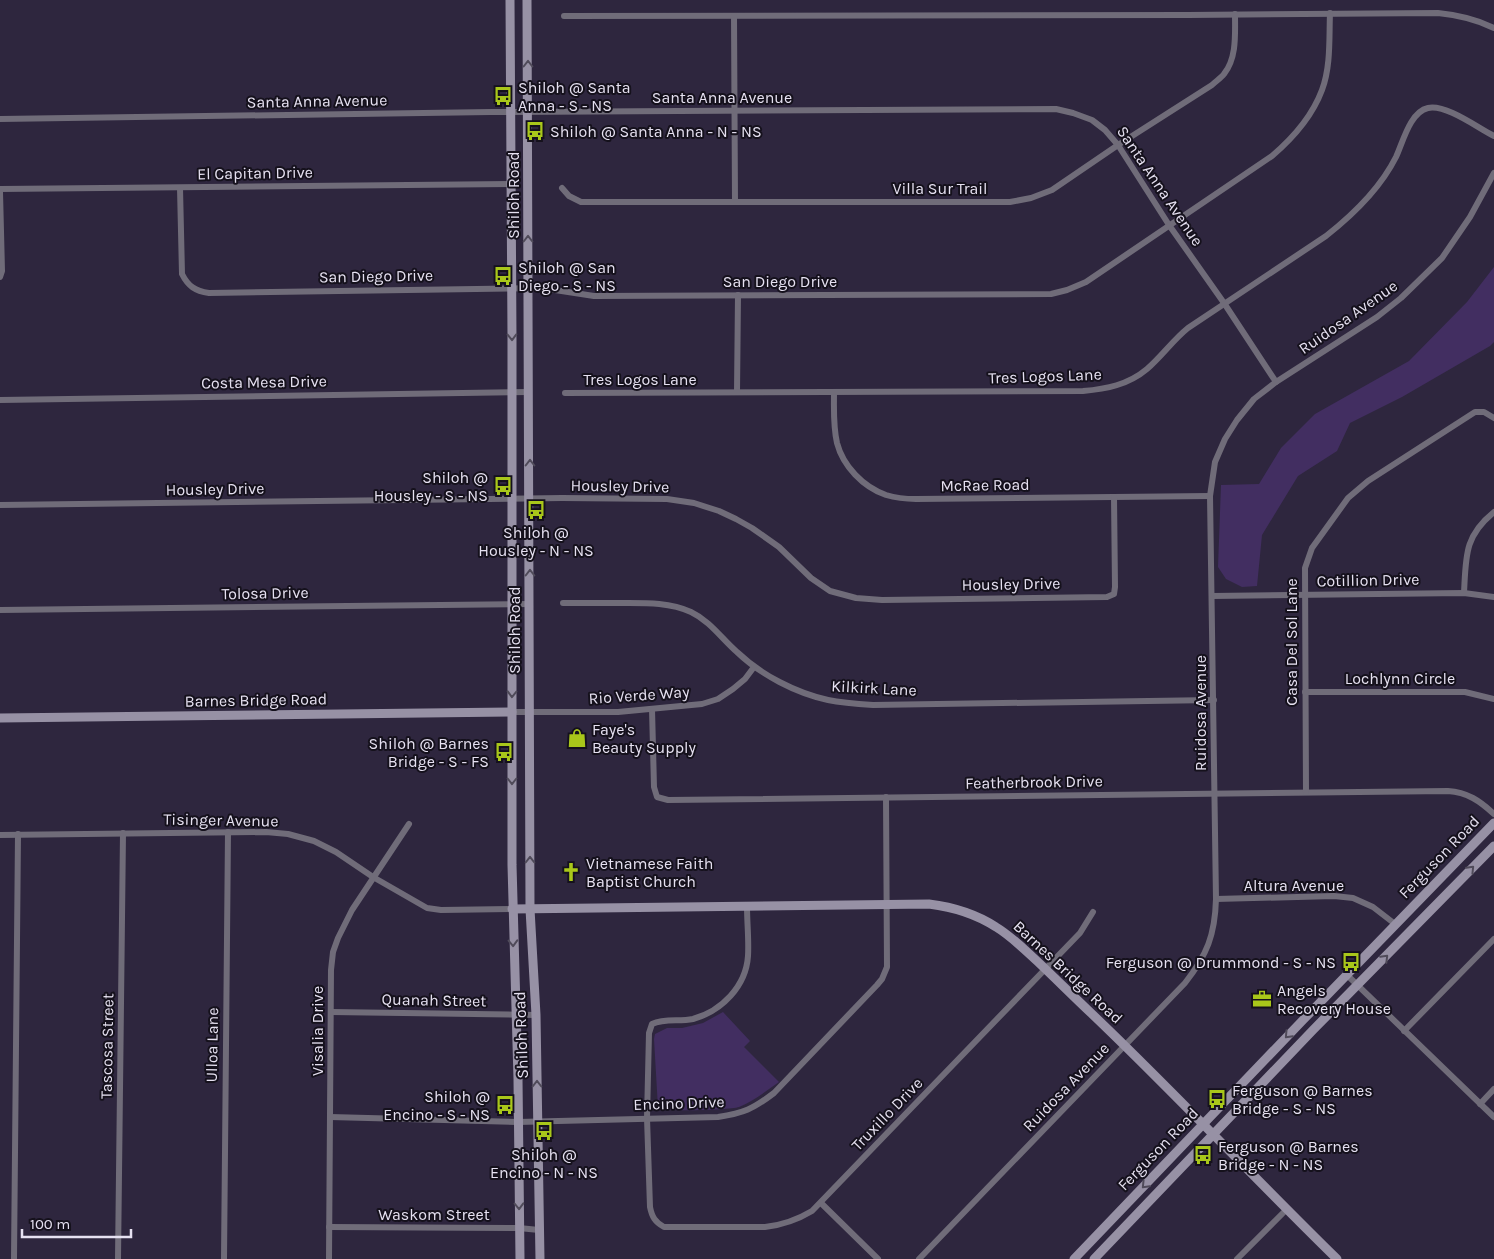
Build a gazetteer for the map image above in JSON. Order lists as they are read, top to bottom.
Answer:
{
  "streets": {
    "main road": ["Shiloh Road", "Barnes Bridge Road", "Ferguson Road"],
    "street": [
      "Santa Anna Avenue",
      "El Capitan Drive",
      "Villa Sur Trail",
      "San Diego Drive",
      "Ruidosa Avenue",
      "Tres Logos Lane",
      "Costa Mesa Drive",
      "McRae Road",
      "Housley Drive",
      "Cotillion Drive",
      "Tolosa Drive",
      "Casa Del Sol Lane",
      "Lochlynn Circle",
      "Kilkirk Lane",
      "Rio Verde Way",
      "Featherbrook Drive",
      "Tisinger Avenue",
      "Altura Avenue",
      "Quanah Street",
      "Visalia Drive",
      "Ulloa Lane",
      "Tascosa Street",
      "Encino Drive",
      "Truxillo Drive",
      "Waskom Street"
    ]
  },
  "crossings": [
    ["Santa Anna Avenue", "Villa Sur Trail"],
    ["Santa Anna Avenue", "Shiloh Road"],
    ["Santa Anna Avenue", "San Diego Drive"],
    ["Santa Anna Avenue", "Ruidosa Avenue"],
    ["Santa Anna Avenue", "Tres Logos Lane"],
    ["El Capitan Drive", "Shiloh Road"],
    ["El Capitan Drive", "San Diego Drive"],
    ["Shiloh Road", "San Diego Drive"],
    ["Shiloh Road", "Costa Mesa Drive"],
    ["Shiloh Road", "Housley Drive"],
    ["Shiloh Road", "Tolosa Drive"],
    ["Shiloh Road", "Rio Verde Way"],
    ["Shiloh Road", "Barnes Bridge Road"],
    ["Shiloh Road", "Tisinger Avenue"],
    ["Shiloh Road", "Quanah Street"],
    ["Shiloh Road", "Encino Drive"],
    ["Shiloh Road", "Waskom Street"],
    ["Ruidosa Avenue", "McRae Road"],
    ["Ruidosa Avenue", "Cotillion Drive"],
    ["Ruidosa Avenue", "Kilkirk Lane"],
    ["Ruidosa Avenue", "Barnes Bridge Road"],
    ["Ruidosa Avenue", "Featherbrook Drive"],
    ["Ruidosa Avenue", "Altura Avenue"],
    ["Tres Logos Lane", "McRae Road"],
    ["McRae Road", "Housley Drive"],
    ["Cotillion Drive", "Casa Del Sol Lane"],
    ["Casa Del Sol Lane", "Lochlynn Circle"],
    ["Casa Del Sol Lane", "Featherbrook Drive"],
    ["Kilkirk Lane", "Rio Verde Way"],
    ["Rio Verde Way", "Barnes Bridge Road"],
    ["Rio Verde Way", "Featherbrook Drive"],
    ["Barnes Bridge Road", "Tisinger Avenue"],
    ["Barnes Bridge Road", "Ferguson Road"],
    ["Barnes Bridge Road", "Encino Drive"],
    ["Barnes Bridge Road", "Truxillo Drive"],
    ["Featherbrook Drive", "Encino Drive"],
    ["Tisinger Avenue", "Visalia Drive"],
    ["Tisinger Avenue", "Ulloa Lane"],
    ["Tisinger Avenue", "Tascosa Street"],
    ["Ferguson Road", "Altura Avenue"],
    ["Quanah Street", "Visalia Drive"],
    ["Visalia Drive", "Encino Drive"],
    ["Visalia Drive", "Waskom Street"],
    ["Encino Drive", "Truxillo Drive"]
  ],
  "places": {
    "bus stop": [
      "Shiloh @ Santa Anna - S - NS",
      "Shiloh @ Santa Anna - N - NS",
      "Shiloh @ San Diego - S - NS",
      "Shiloh @ Housley - S - NS",
      "Shiloh @ Housley - N - NS",
      "Shiloh @ Barnes Bridge - S - FS",
      "Ferguson @ Drummond - S - NS",
      "Ferguson @ Barnes Bridge - S - NS",
      "Shiloh @ Encino - S - NS",
      "Shiloh @ Encino - N - NS",
      "Ferguson @ Barnes Bridge - N - NS"
    ],
    "shop": ["Faye's Beauty Supply"],
    "church": ["Vietnamese Faith Baptist Church"],
    "office": ["Angels Recovery House"]
  },
  "scale_bar": "100 m"
}
